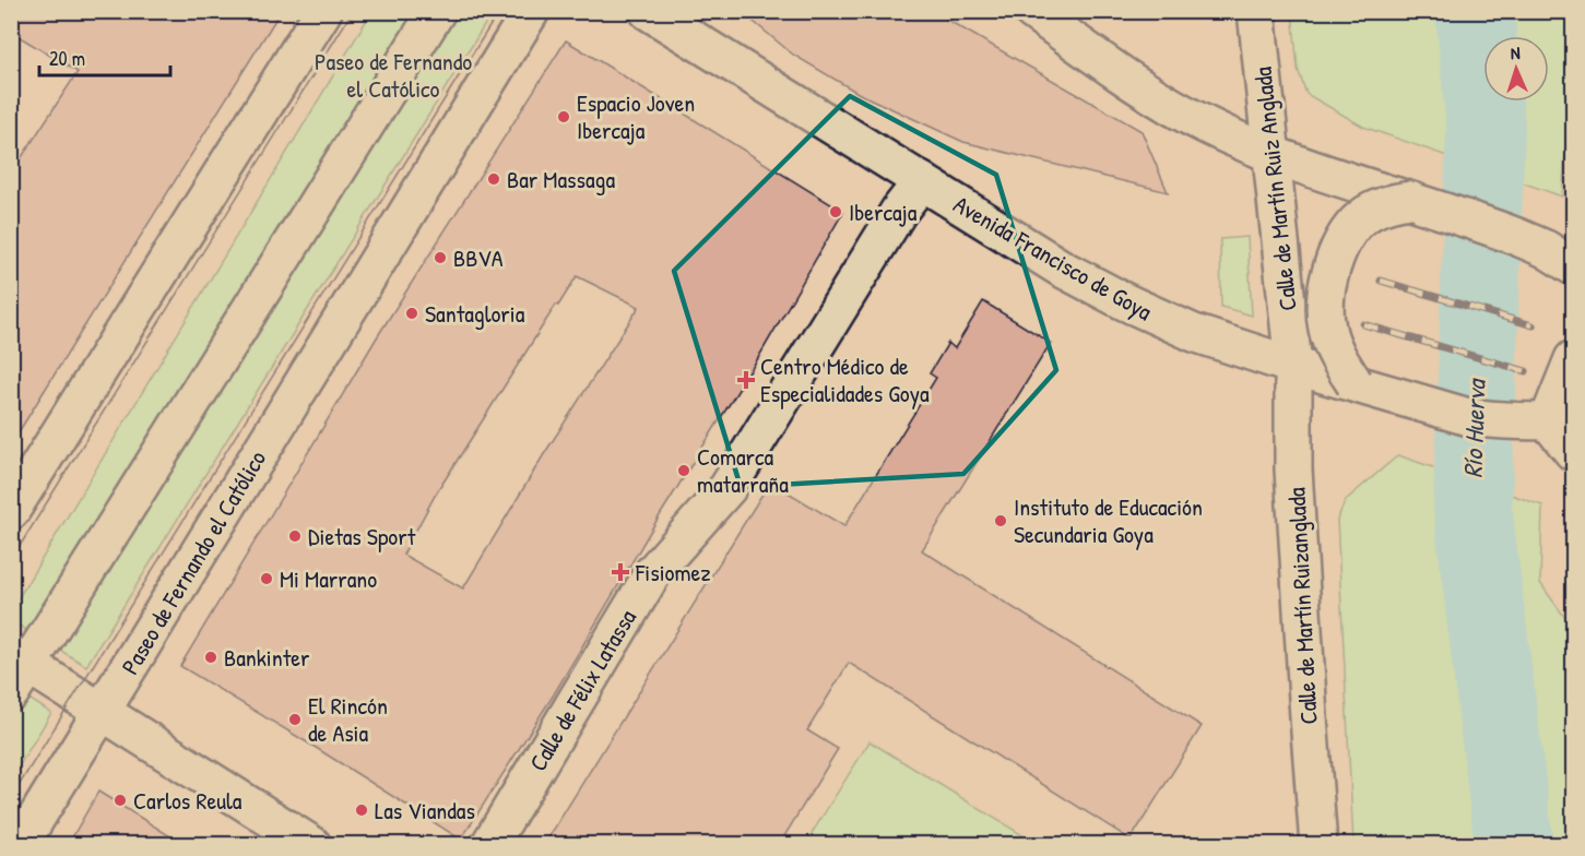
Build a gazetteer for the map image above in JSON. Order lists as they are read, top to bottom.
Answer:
{
  "streets": {
    "main road": [
      "Calle de Martín Ruiz Anglada",
      "Avenida Francisco de Goya",
      "Paseo de Fernando el Católico",
      "Calle de Martín Ruizanglada",
      "Calle de Félix Latassa"
    ]
  },
  "crossings": [
    ["Calle de Martín Ruiz Anglada", "Avenida Francisco de Goya"],
    ["Calle de Martín Ruiz Anglada", "Calle de Martín Ruizanglada"],
    ["Avenida Francisco de Goya", "Calle de Martín Ruizanglada"],
    ["Avenida Francisco de Goya", "Calle de Félix Latassa"]
  ],
  "water": ["Río Huerva"],
  "parks": ["Paseo de Fernando el Católico"],
  "places": {
    "other": [
      "Espacio Joven Ibercaja",
      "Bar Massaga",
      "Ibercaja",
      "BBVA",
      "Santagloria",
      "Comarca matarraña",
      "Instituto de Educación Secundaria Goya",
      "Dietas Sport",
      "Mi Marrano",
      "Bankinter",
      "El Rincón de Asia",
      "Carlos Reula",
      "Las Viandas"
    ],
    "health": ["Centro Médico de Especialidades Goya", "Fisiomez"]
  },
  "scale_bar": "20 m",
  "north": "top"
}
